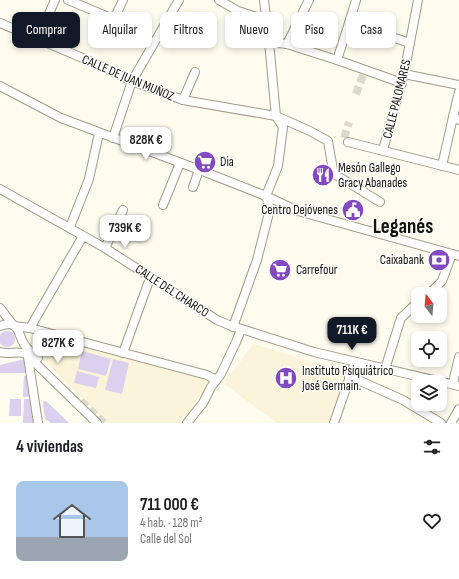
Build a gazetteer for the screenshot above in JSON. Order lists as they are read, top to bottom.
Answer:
{
  "streets": {
    "street": ["CALLE DE JUAN MUÑOZ", "CALLE PALOMARES", "CALLE DEL CHARCO"]
  },
  "districts": ["Leganés"],
  "places": {
    "supermarket": ["Dia", "Carrefour"],
    "restaurant": ["Mesón Gallego Gracy Abanades"],
    "public building": ["Centro Dejóvenes"],
    "bank": ["Caixabank"],
    "hospital": ["Instituto Psiquiátrico José Germain."]
  },
  "north": "top",
  "page": {
    "chip": [
      "Comprar",
      "Alquilar",
      "Filtros",
      "Nuevo",
      "Piso",
      "Casa"
    ],
    "price": [
      "828K €",
      "739K €",
      "711K €",
      "827K €"
    ],
    "heading": "4 viviendas",
    "list": [
      {
        "name": "711 000 €",
        "note": "4 hab. · 128 m² · Calle del Sol"
      }
    ]
  }
}
